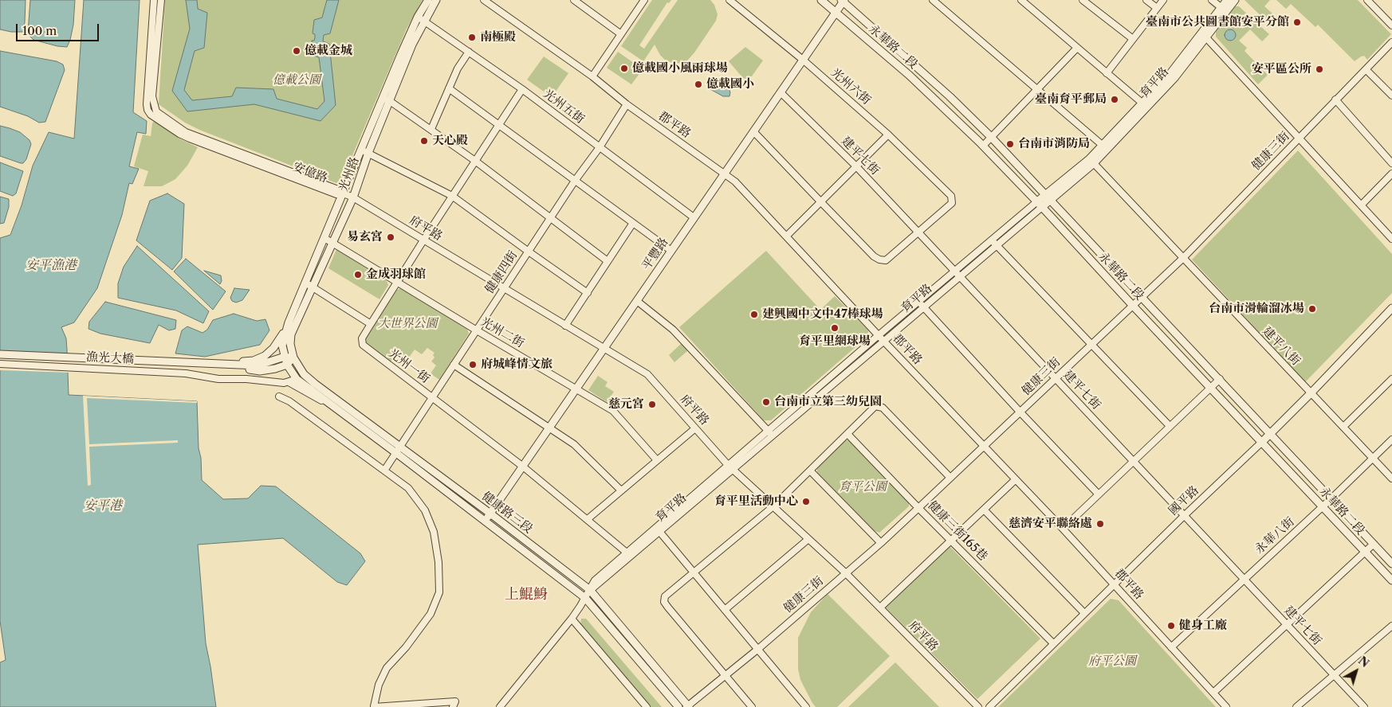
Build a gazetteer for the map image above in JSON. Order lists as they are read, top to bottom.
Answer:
{
  "streets": {
    "street": [
      "永華路二段",
      "育平路",
      "光州六街",
      "光州五街",
      "郡平路",
      "健康三街",
      "建平七街",
      "安億路",
      "光州路",
      "府平路",
      "平豐路",
      "健康四街",
      "光州二街",
      "建平八街",
      "漁光大橋",
      "光州一街",
      "國平路",
      "健康路三段",
      "健康三街165巷",
      "永華八街"
    ]
  },
  "crossings": [
    ["永華路二段", "育平路"],
    ["永華路二段", "健康三街"],
    ["永華路二段", "平豐路"],
    ["永華路二段", "國平路"],
    ["永華路二段", "永華八街"],
    ["育平路", "郡平路"],
    ["育平路", "建平七街"],
    ["育平路", "府平路"],
    ["育平路", "建平八街"],
    ["育平路", "光州一街"],
    ["育平路", "健康路三段"],
    ["光州六街", "建平七街"],
    ["光州六街", "平豐路"],
    ["光州五街", "光州路"],
    ["光州五街", "平豐路"],
    ["光州五街", "健康四街"],
    ["光州五街", "光州一街"],
    ["郡平路", "健康三街"],
    ["郡平路", "平豐路"],
    ["郡平路", "健康四街"],
    ["郡平路", "國平路"],
    ["郡平路", "永華八街"],
    ["健康三街", "建平七街"],
    ["健康三街", "府平路"],
    ["健康三街", "建平八街"],
    ["健康三街", "健康路三段"],
    ["健康三街", "健康三街165巷"],
    ["建平七街", "平豐路"],
    ["建平七街", "國平路"],
    ["建平七街", "永華八街"],
    ["安億路", "光州路"],
    ["安億路", "府平路"],
    ["光州路", "府平路"],
    ["光州路", "光州二街"],
    ["光州路", "健康路三段"],
    ["府平路", "平豐路"],
    ["府平路", "健康四街"],
    ["府平路", "光州一街"],
    ["平豐路", "光州二街"],
    ["平豐路", "光州一街"],
    ["平豐路", "健康路三段"],
    ["健康四街", "光州二街"],
    ["健康四街", "光州一街"],
    ["健康四街", "健康路三段"],
    ["光州二街", "光州一街"],
    ["建平八街", "國平路"],
    ["建平八街", "永華八街"],
    ["國平路", "健康三街165巷"]
  ],
  "districts": ["上鯤鯓"],
  "water": ["安平漁港", "安平港"],
  "parks": [
    "億載公園",
    "大世界公園",
    "育平公園",
    "府平公園"
  ],
  "places": [
    "臺南市公共圖書館安平分館",
    "南極殿",
    "億載金城",
    "億載國小風雨球場",
    "安平區公所",
    "億載國小",
    "臺南育平郵局",
    "天心殿",
    "台南市消防局",
    "易玄宮",
    "金成羽球館",
    "台南市滑輪溜冰場",
    "建興國中文中47棒球場",
    "育平里網球場",
    "府城峰情文旅",
    "台南市立第三幼兒園",
    "慈元宮",
    "育平里活動中心",
    "慈濟安平聯絡處",
    "健身工廠"
  ],
  "scale_bar": "100 m",
  "north": "top right"
}
